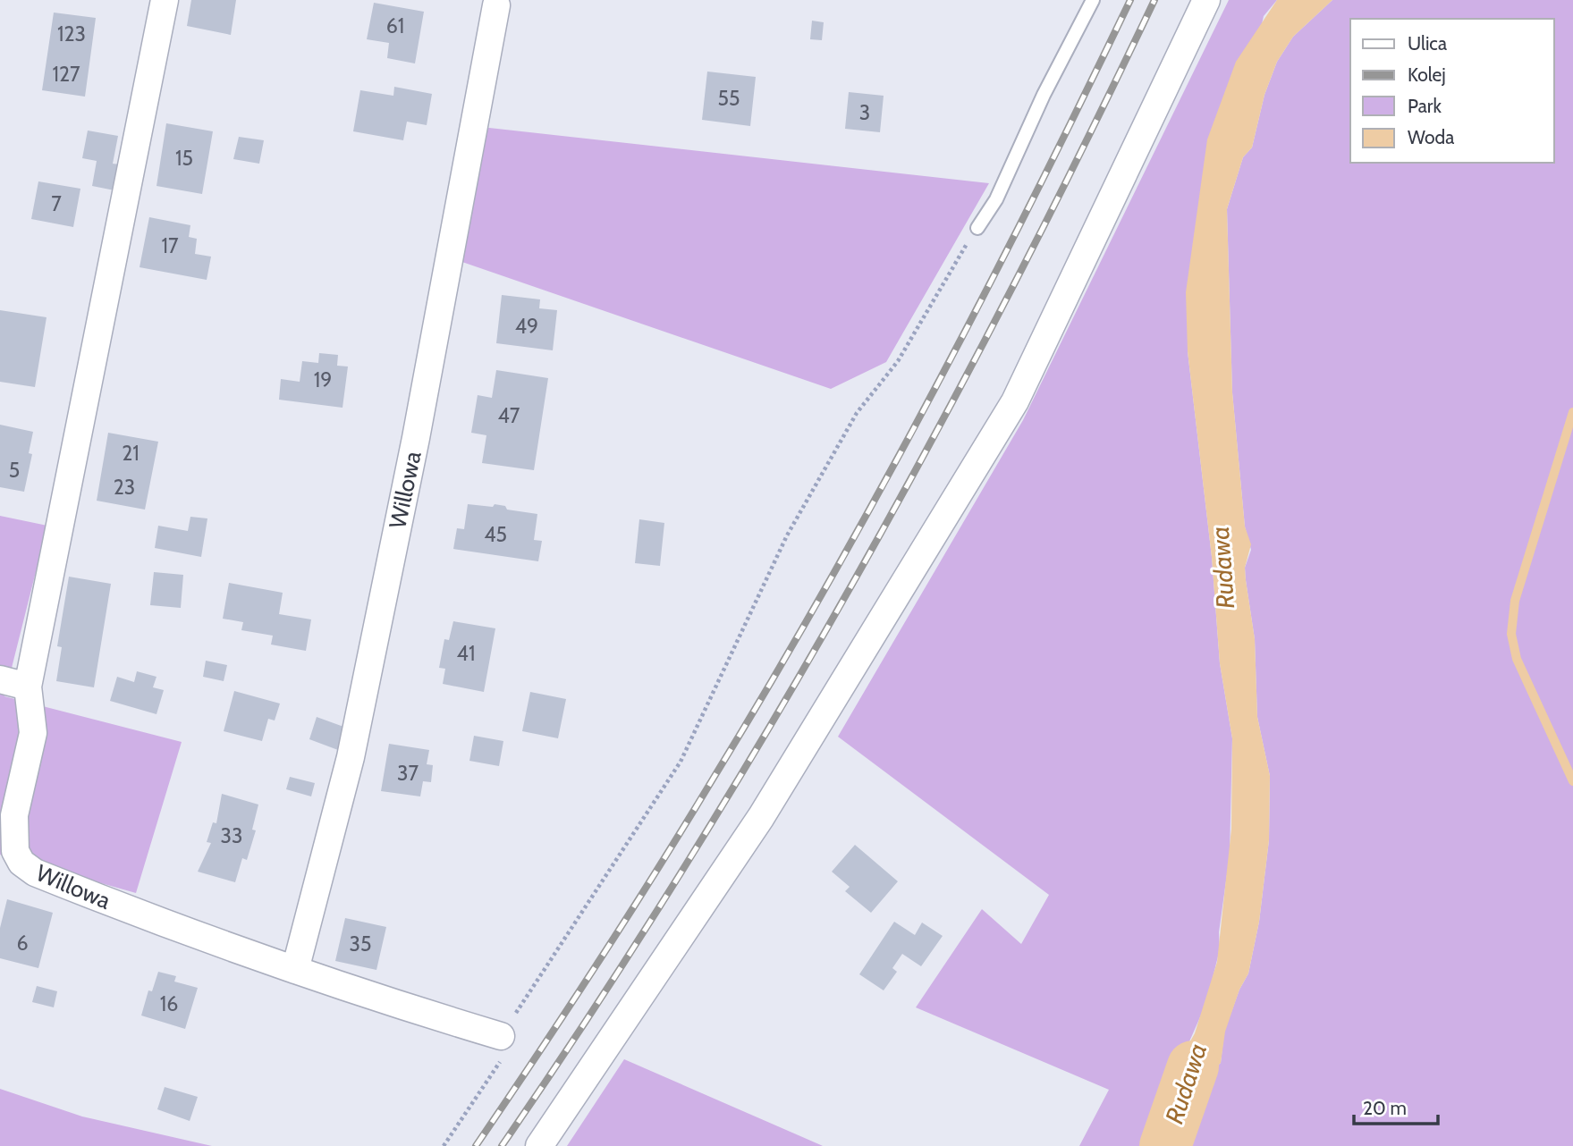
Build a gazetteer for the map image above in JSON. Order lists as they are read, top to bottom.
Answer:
{
  "streets": {
    "street": ["Willowa"]
  },
  "water": ["Rudawa"],
  "house_numbers": [
    "61",
    "123",
    "127",
    "55",
    "3",
    "15",
    "7",
    "17",
    "49",
    "19",
    "47",
    "21",
    "5",
    "23",
    "45",
    "41",
    "37",
    "33",
    "6",
    "35",
    "16"
  ],
  "legend": [
    "Ulica",
    "Kolej",
    "Park",
    "Woda"
  ],
  "scale_bar": "20 m"
}
